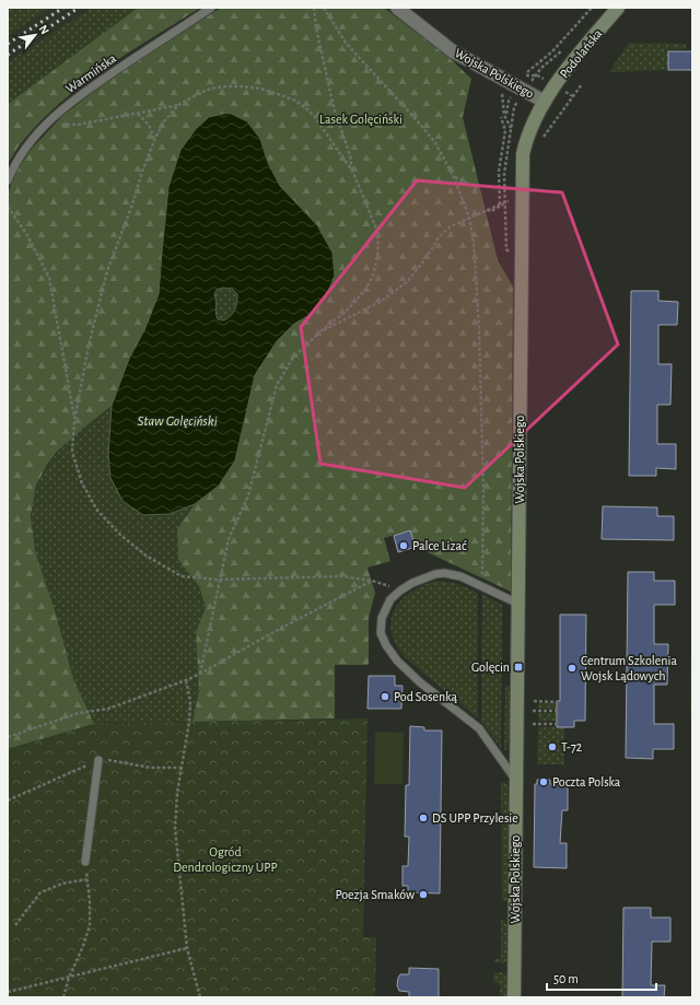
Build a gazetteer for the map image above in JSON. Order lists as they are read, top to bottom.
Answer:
{
  "streets": {
    "street": ["Podolańska", "Wojska Polskiego"],
    "lane": ["Warmińska"]
  },
  "crossings": [
    ["Podolańska", "Wojska Polskiego"]
  ],
  "water": ["Staw Golęciński"],
  "parks": ["Lasek Golęciński", "Ogród Dendrologiczny UPP"],
  "places": {
    "other": [
      "Palce Lizać",
      "Centrum Szkolenia Wojsk Lądowych",
      "Pod Sosenką",
      "T-72",
      "Poczta Polska",
      "DS UPP Przylesie",
      "Poezja Smaków"
    ],
    "transit": ["Golęcin"]
  },
  "scale_bar": "50 m",
  "north": "top right"
}
